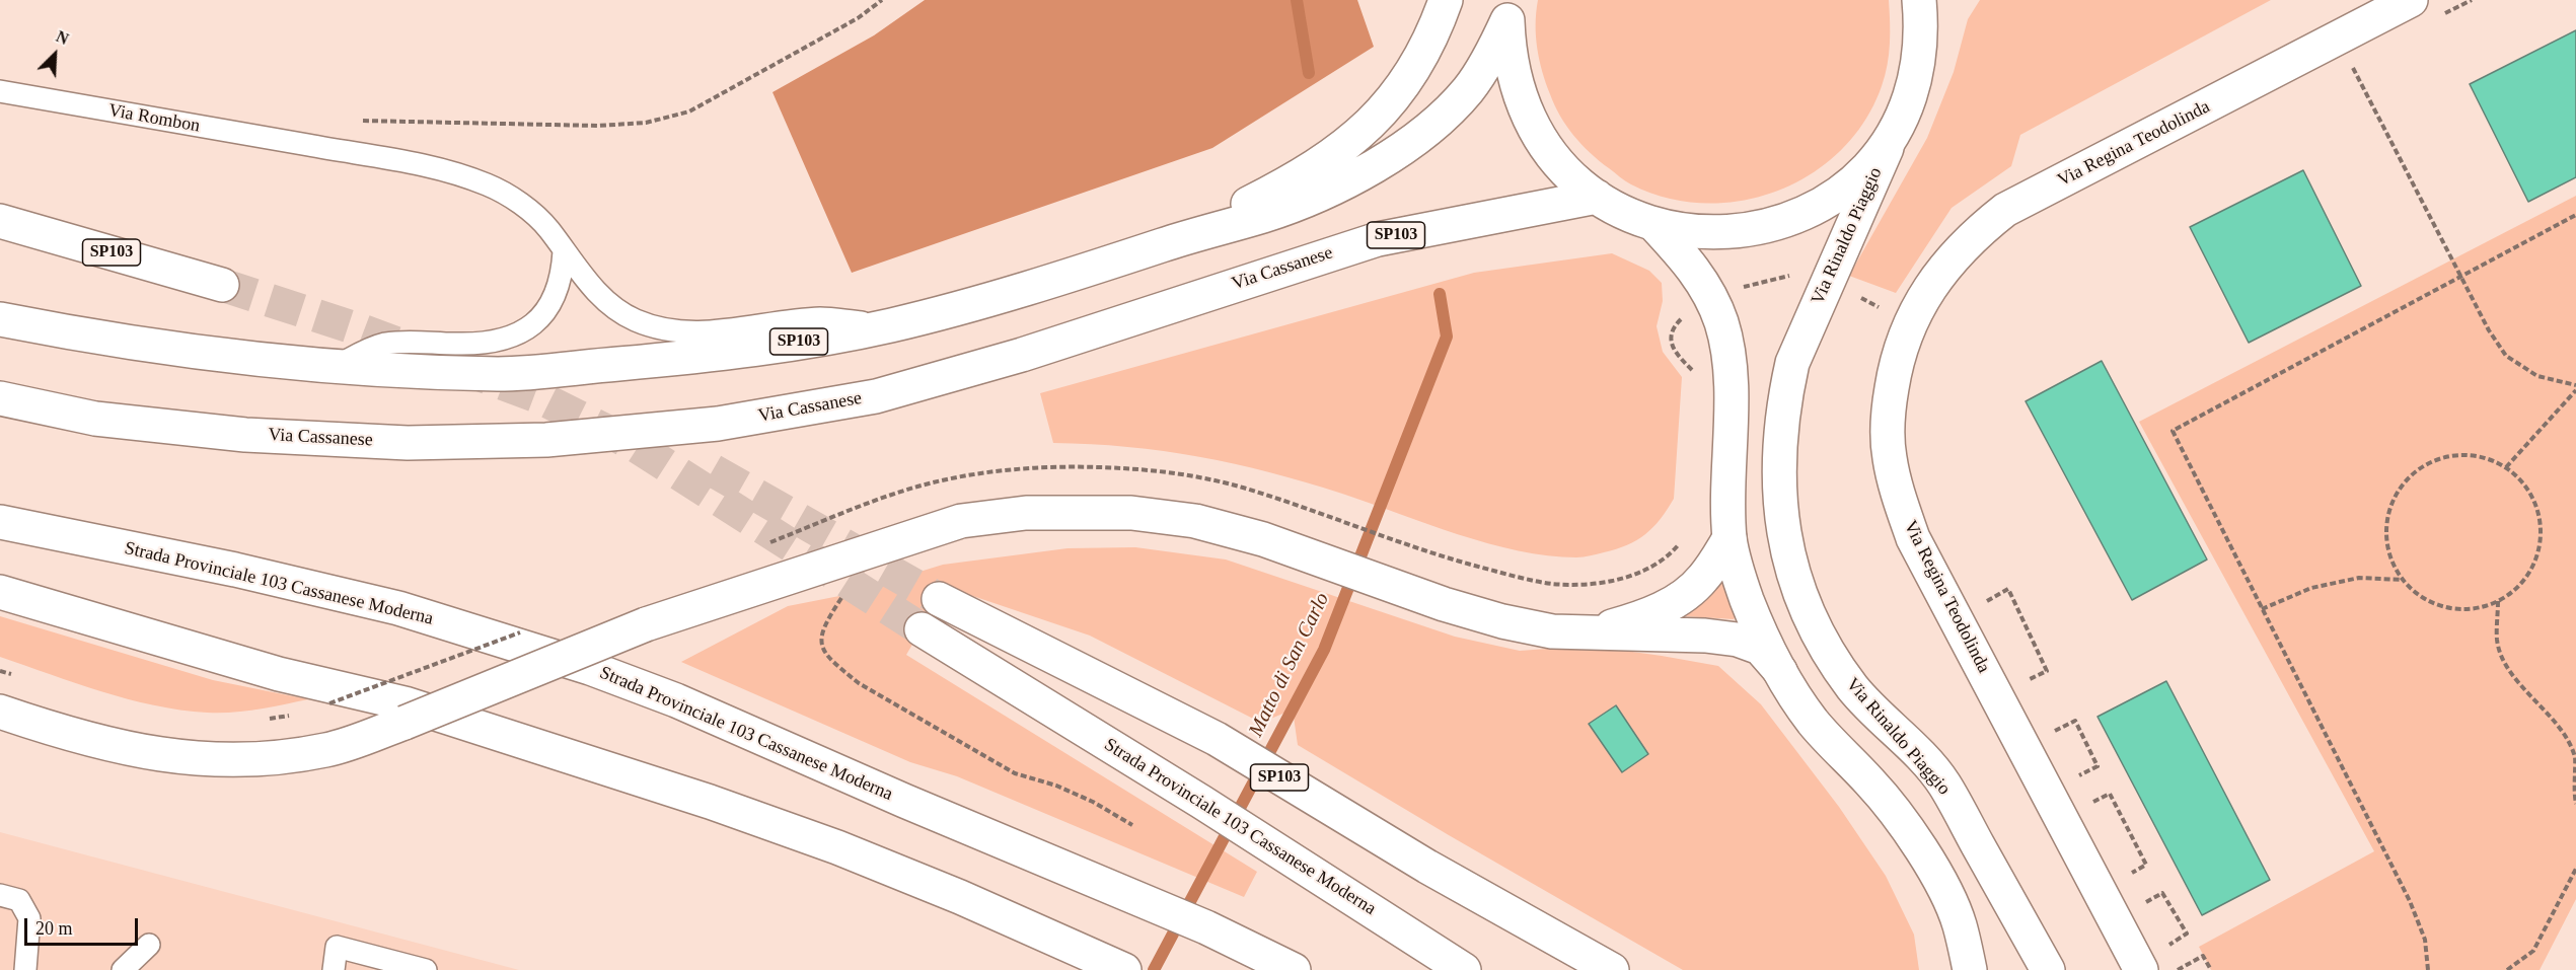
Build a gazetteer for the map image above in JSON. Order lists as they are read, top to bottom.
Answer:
{
  "streets": {
    "main road": [
      "Via Regina Teodolinda",
      "SP103",
      "Via Rinaldo Piaggio",
      "Via Cassanese",
      "Strada Provinciale 103 Cassanese Moderna"
    ],
    "lane": ["Via Rombon"]
  },
  "crossings": [
    ["Via Rombon", "SP103"]
  ],
  "water": ["Matto di San Carlo"],
  "scale_bar": "20 m",
  "north": "top right"
}
